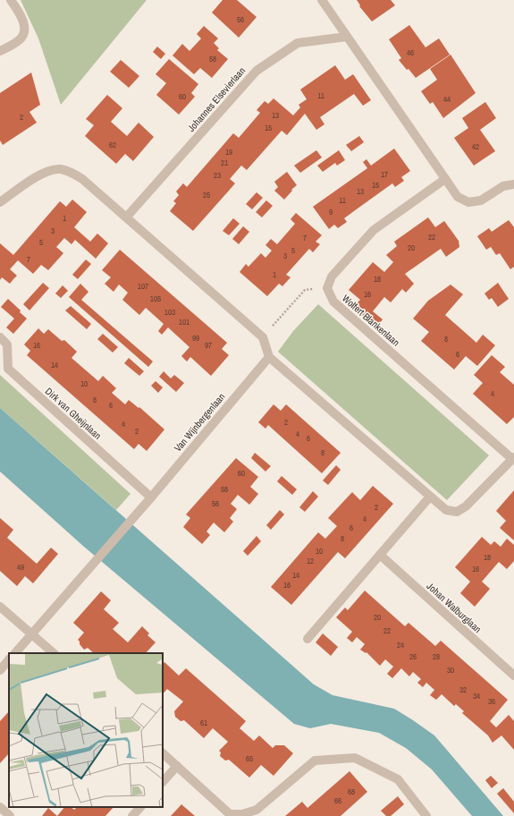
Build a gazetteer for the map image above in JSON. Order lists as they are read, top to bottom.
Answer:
{
  "streets": {
    "street": [
      "Johannes Elsevierlaan",
      "Wolfert Blankenlaan",
      "Dirk van Gheijnlaan",
      "Van Wijnbergenlaan",
      "Johan Walburglaan"
    ]
  },
  "crossings": [
    ["Dirk van Gheijnlaan", "Van Wijnbergenlaan"]
  ],
  "house_numbers": [
    "56",
    "46",
    "58",
    "11",
    "60",
    "44",
    "13",
    "2",
    "15",
    "62",
    "42",
    "19",
    "21",
    "17",
    "23",
    "15",
    "13",
    "25",
    "11",
    "9",
    "1",
    "3",
    "22",
    "7",
    "5",
    "20",
    "5",
    "3",
    "7",
    "1",
    "18",
    "107",
    "16",
    "105",
    "103",
    "101",
    "99",
    "8",
    "16",
    "97",
    "6",
    "14",
    "10",
    "4",
    "8",
    "6",
    "2",
    "4",
    "2",
    "4",
    "6",
    "8",
    "60",
    "58",
    "56",
    "2",
    "4",
    "6",
    "8",
    "10",
    "18",
    "12",
    "49",
    "16",
    "14",
    "16",
    "20",
    "22",
    "24",
    "26",
    "28",
    "30",
    "32",
    "34",
    "36",
    "61",
    "65",
    "68",
    "66"
  ]
}
